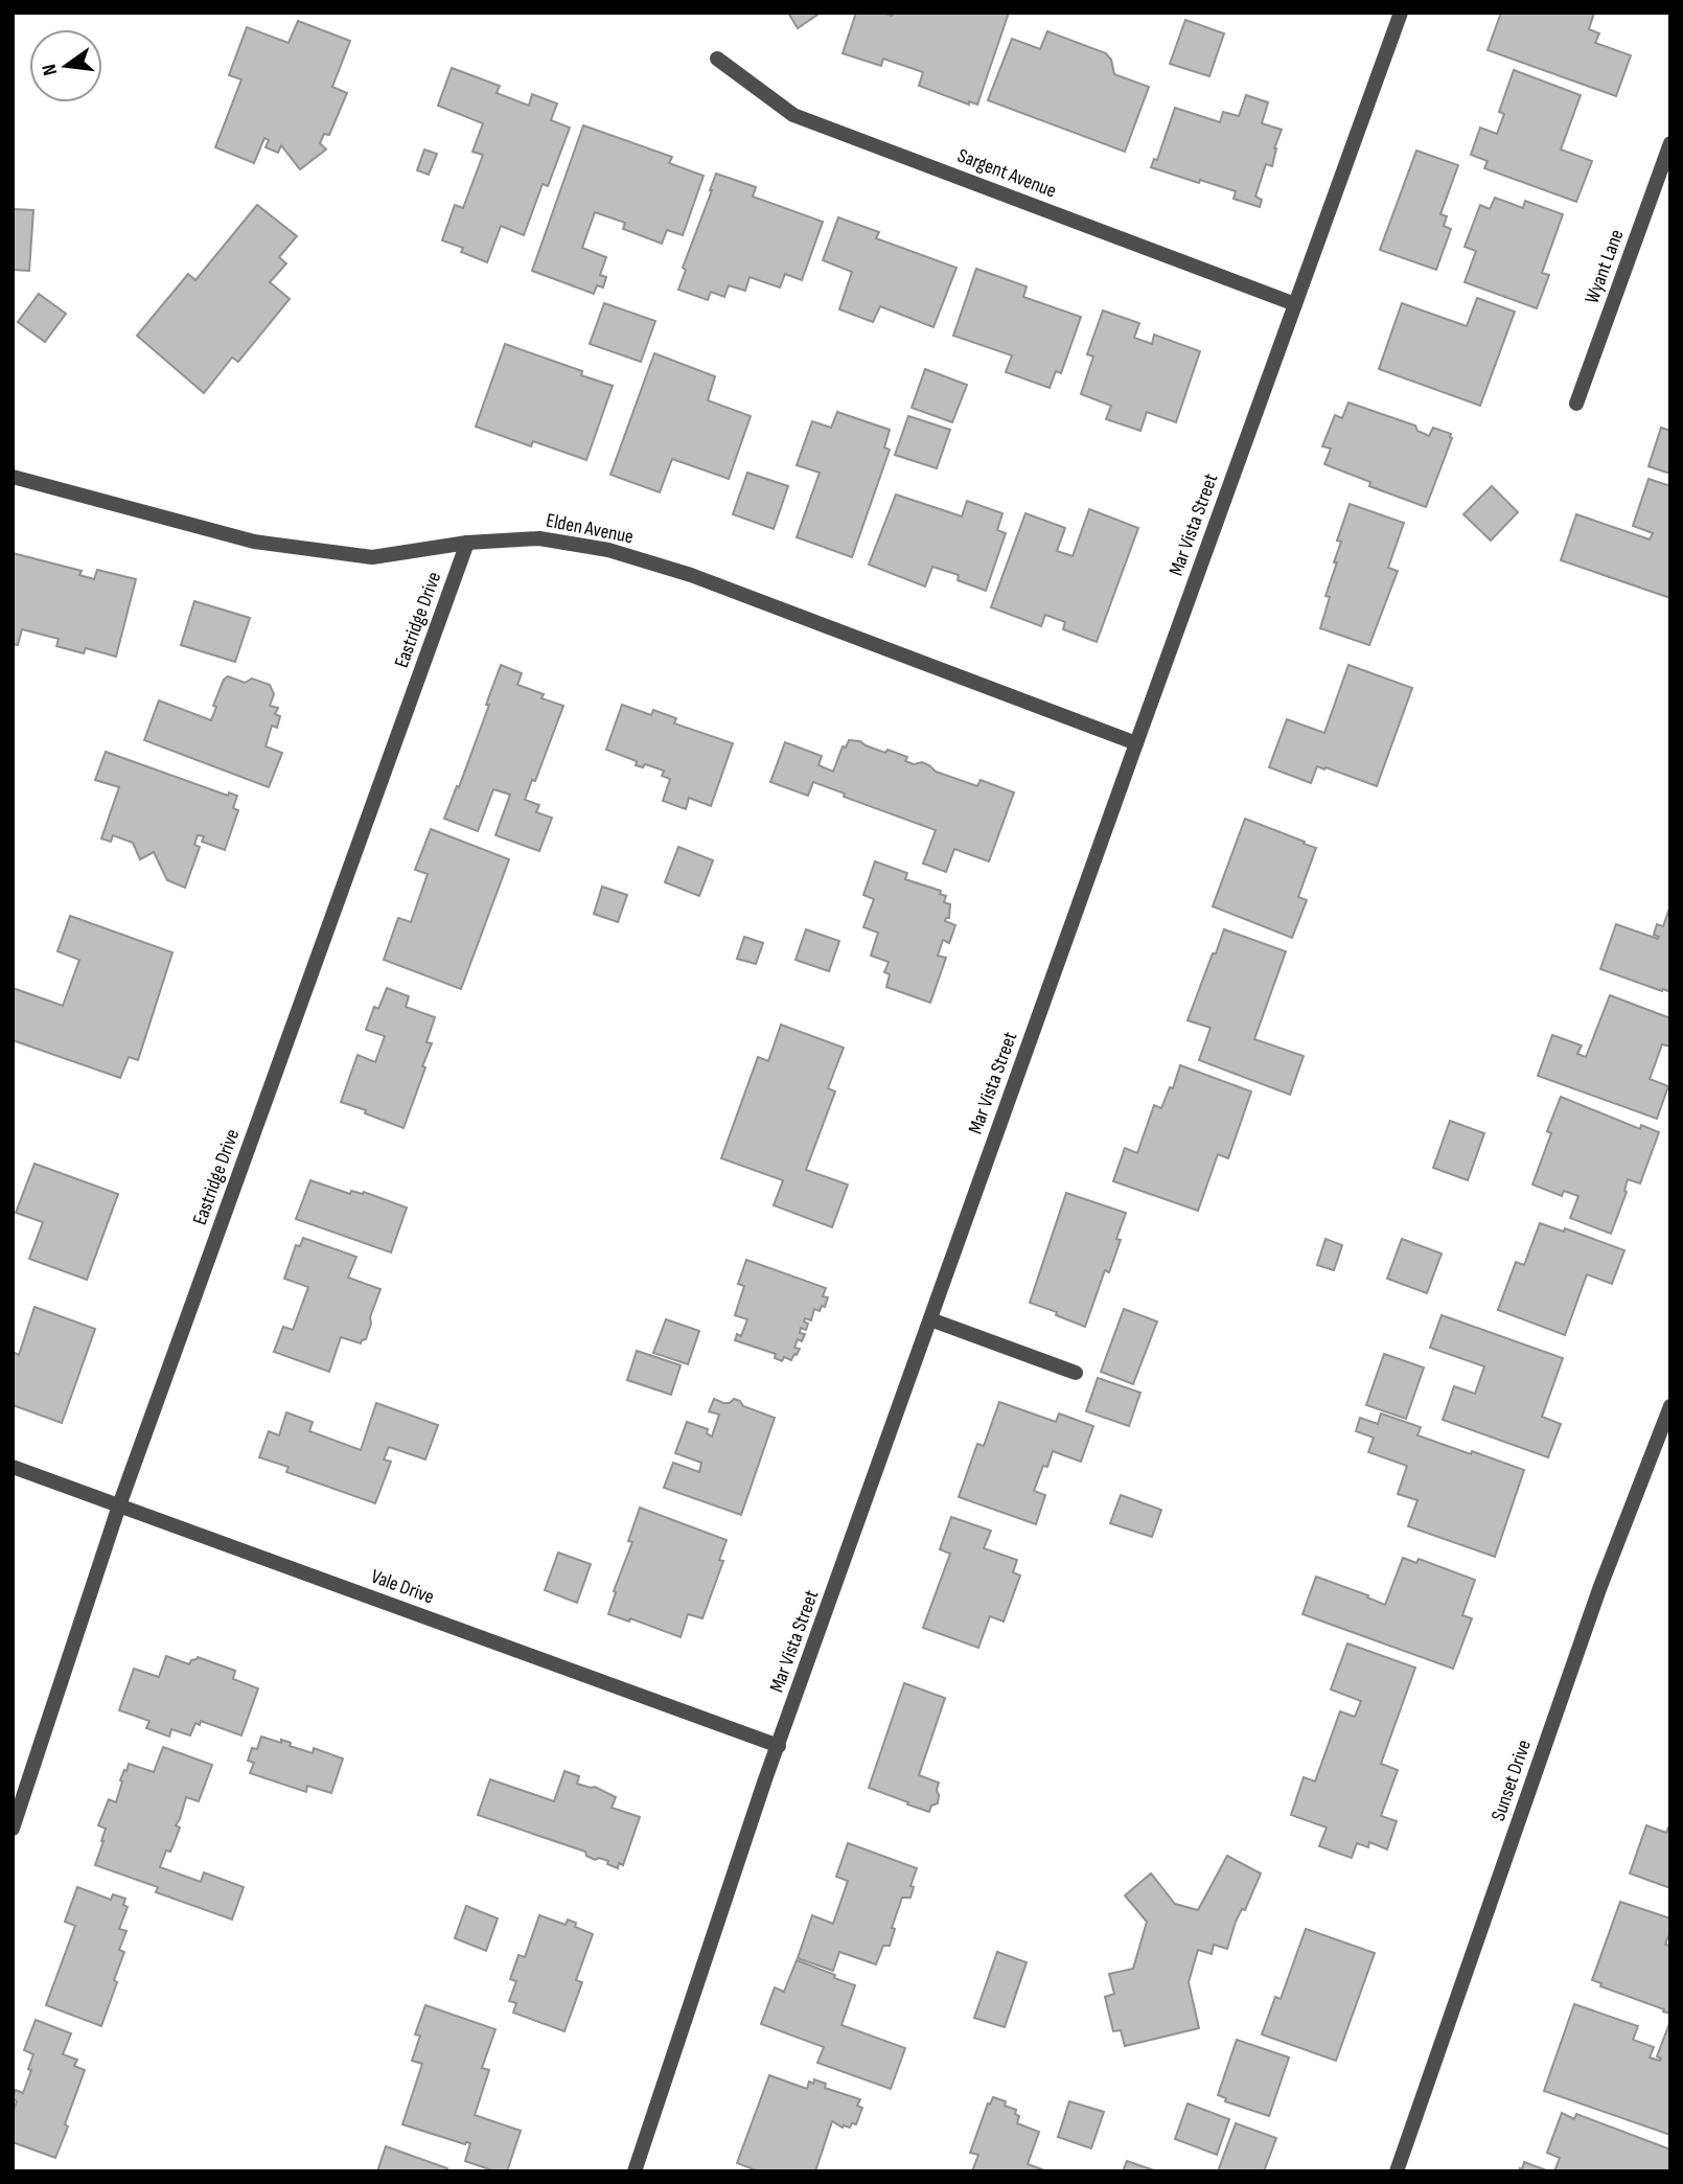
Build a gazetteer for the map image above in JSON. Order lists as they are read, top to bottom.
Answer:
{
  "streets": {
    "street": [
      "Sargent Avenue",
      "Wyant Lane",
      "Mar Vista Street",
      "Elden Avenue",
      "Eastridge Drive",
      "Vale Drive",
      "Sunset Drive"
    ]
  },
  "crossings": [
    ["Sargent Avenue", "Mar Vista Street"],
    ["Mar Vista Street", "Elden Avenue"],
    ["Mar Vista Street", "Vale Drive"],
    ["Elden Avenue", "Eastridge Drive"],
    ["Eastridge Drive", "Vale Drive"]
  ],
  "north": "left"
}
